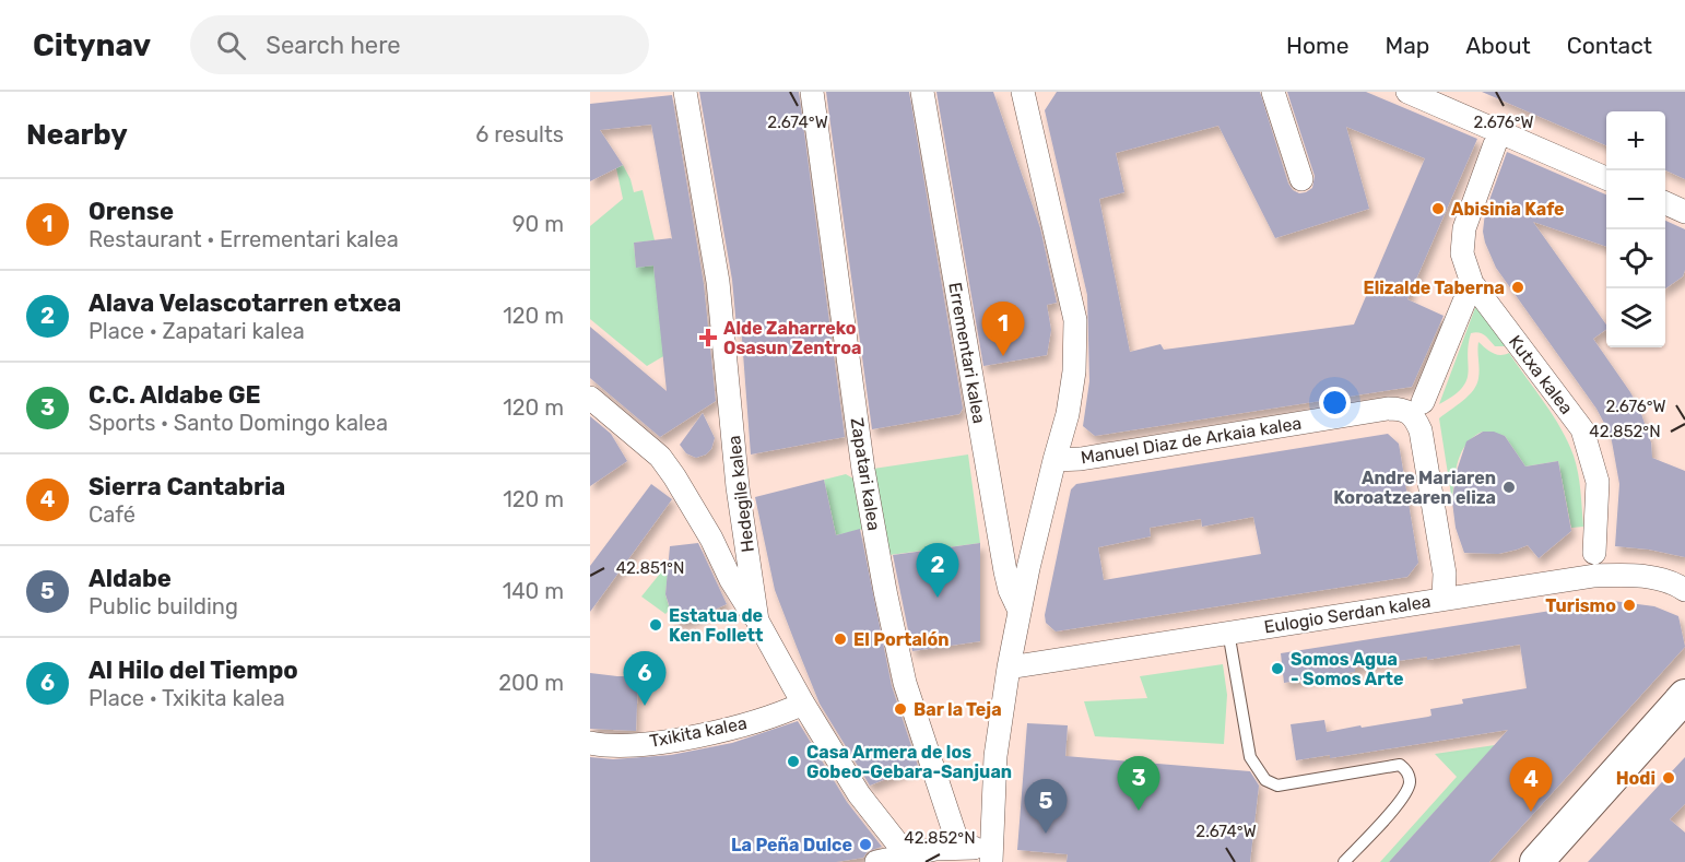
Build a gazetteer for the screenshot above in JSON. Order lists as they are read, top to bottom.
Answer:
{
  "streets": {
    "street": [
      "Errementari kalea",
      "Kutxa kalea",
      "Manuel Diaz de Arkaia kalea",
      "Zapatari kalea",
      "Hedegile kalea",
      "Eulogio Serdan kalea",
      "Txikita kalea"
    ]
  },
  "crossings": [
    ["Manuel Diaz de Arkaia kalea", "Eulogio Serdan kalea"],
    ["Hedegile kalea", "Txikita kalea"]
  ],
  "places": {
    "other": [
      "Abisinia Kafe",
      "Elizalde Taberna",
      "Andre Mariaren Koroatzearen eliza",
      "Turismo",
      "Estatua de Ken Follett",
      "El Portalón",
      "Somos Agua - Somos Arte",
      "Bar la Teja",
      "Casa Armera de los Gobeo-Gebara-Sanjuan",
      "Hodi",
      "La Peña Dulce"
    ],
    "health": ["Alde Zaharreko Osasun Zentroa"]
  },
  "page": {
    "header": "Citynav",
    "search": "Search here",
    "nav": [
      "Home",
      "Map",
      "About",
      "Contact"
    ],
    "heading": ["Nearby", "6 results"],
    "map_buttons": ["+", "−"],
    "list": [
      {
        "mark": "1",
        "name": "Orense",
        "note": "Restaurant · Errementari kalea",
        "value": "90 m"
      },
      {
        "mark": "2",
        "name": "Alava Velascotarren etxea",
        "note": "Place · Zapatari kalea",
        "value": "120 m"
      },
      {
        "mark": "3",
        "name": "C.C. Aldabe GE",
        "note": "Sports · Santo Domingo kalea",
        "value": "120 m"
      },
      {
        "mark": "4",
        "name": "Sierra Cantabria",
        "note": "Café",
        "value": "120 m"
      },
      {
        "mark": "5",
        "name": "Aldabe",
        "note": "Public building",
        "value": "140 m"
      },
      {
        "mark": "6",
        "name": "Al Hilo del Tiempo",
        "note": "Place · Txikita kalea",
        "value": "200 m"
      }
    ],
    "pins": [
      "1",
      "2",
      "6",
      "3",
      "4",
      "5"
    ]
  },
  "coordinates": [
    "2.674°W",
    "2.676°W",
    "42.852°N",
    "42.851°N"
  ]
}
